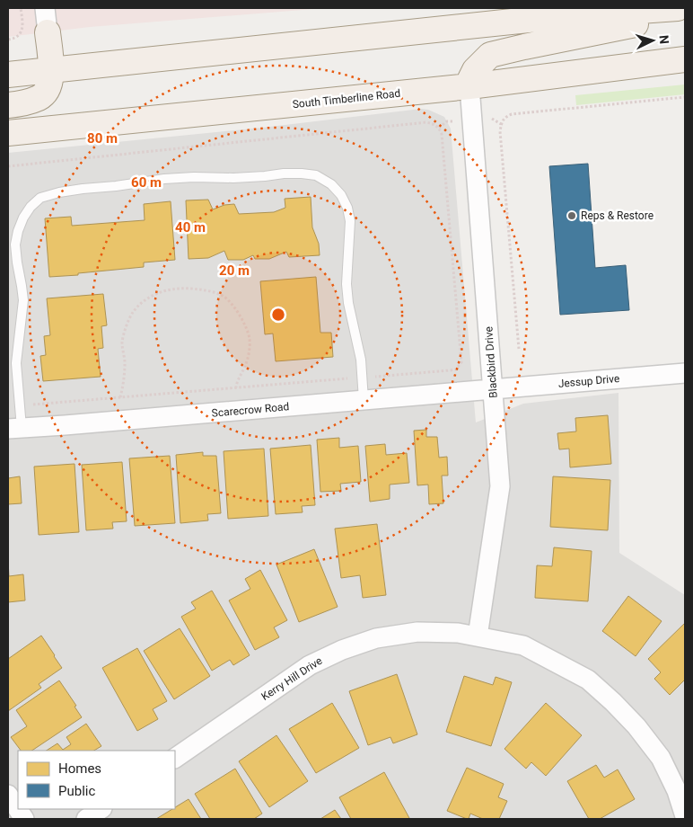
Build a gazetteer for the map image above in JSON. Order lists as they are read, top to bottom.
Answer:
{
  "streets": {
    "main road": ["South Timberline Road"],
    "street": [
      "Blackbird Drive",
      "Jessup Drive",
      "Scarecrow Road",
      "Kerry Hill Drive"
    ]
  },
  "crossings": [
    ["South Timberline Road", "Blackbird Drive"],
    ["Blackbird Drive", "Jessup Drive"],
    ["Blackbird Drive", "Scarecrow Road"],
    ["Blackbird Drive", "Kerry Hill Drive"],
    ["Jessup Drive", "Scarecrow Road"]
  ],
  "places": ["Reps & Restore"],
  "legend": ["Homes", "Public"],
  "north": "right",
  "rings": [
    "80 m",
    "60 m",
    "40 m",
    "20 m"
  ]
}
